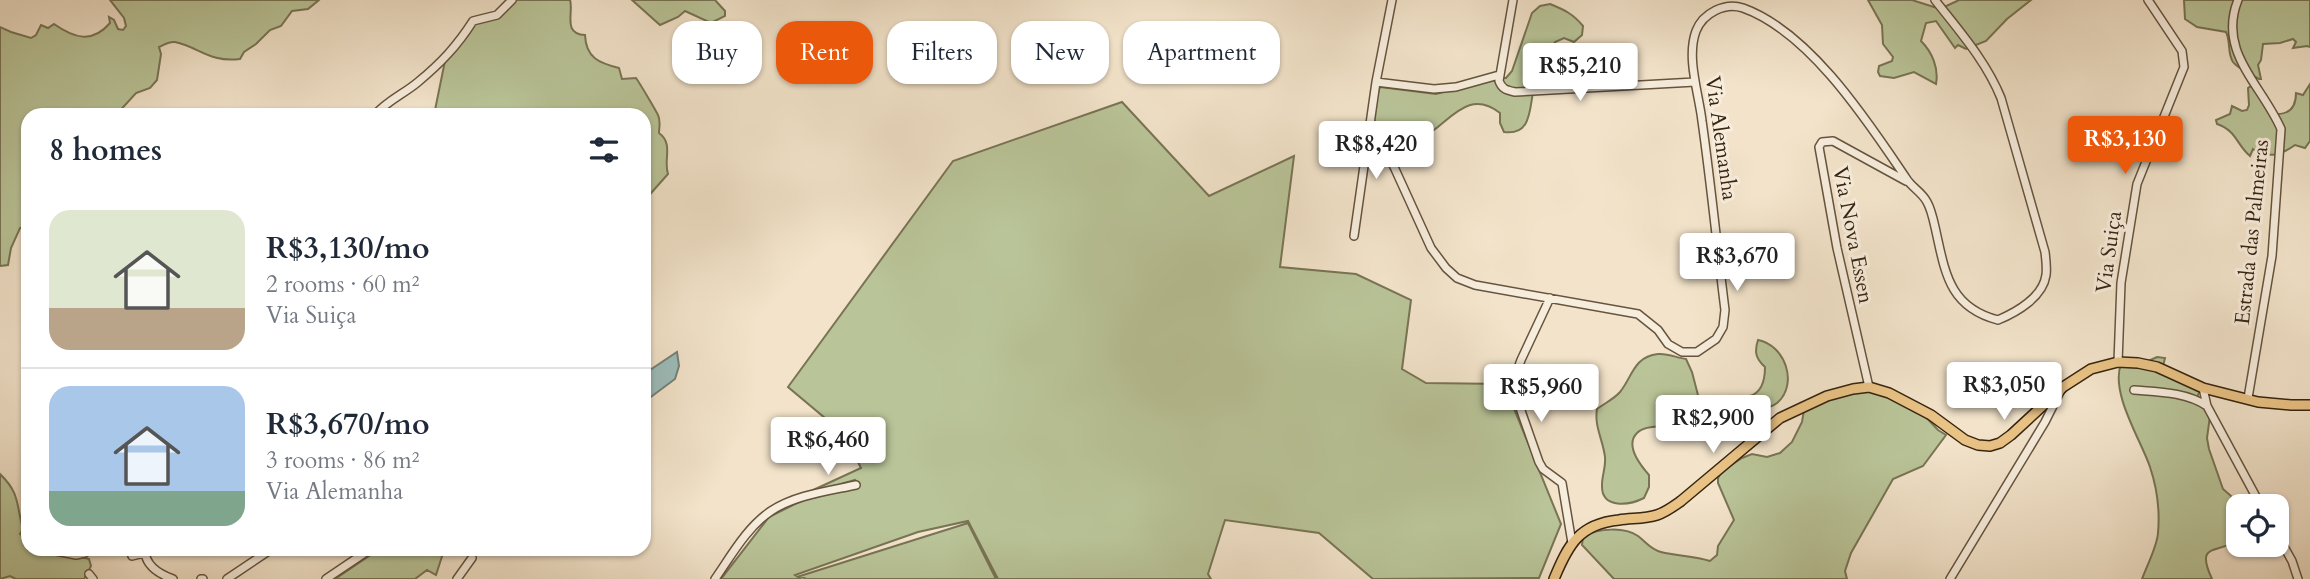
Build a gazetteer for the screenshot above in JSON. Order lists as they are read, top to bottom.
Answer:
{
  "streets": {
    "street": [
      "Via Alemanha",
      "Estrada das Palmeiras",
      "Via Nova Essen",
      "Via Suiça"
    ]
  },
  "crossings": [
    ["Via Alemanha", "Via Nova Essen"]
  ],
  "page": {
    "chip": [
      "Buy",
      "Rent",
      "Filters",
      "New",
      "Apartment"
    ],
    "price": [
      "R$5,210",
      "R$3,130",
      "R$8,420",
      "R$3,670",
      "R$3,050",
      "R$5,960",
      "R$2,900",
      "R$6,460"
    ],
    "heading": "8 homes",
    "list": [
      {
        "name": "R$3,130/mo",
        "note": "2 rooms · 60 m² · Via Suiça"
      },
      {
        "name": "R$3,670/mo",
        "note": "3 rooms · 86 m² · Via Alemanha"
      }
    ]
  }
}
